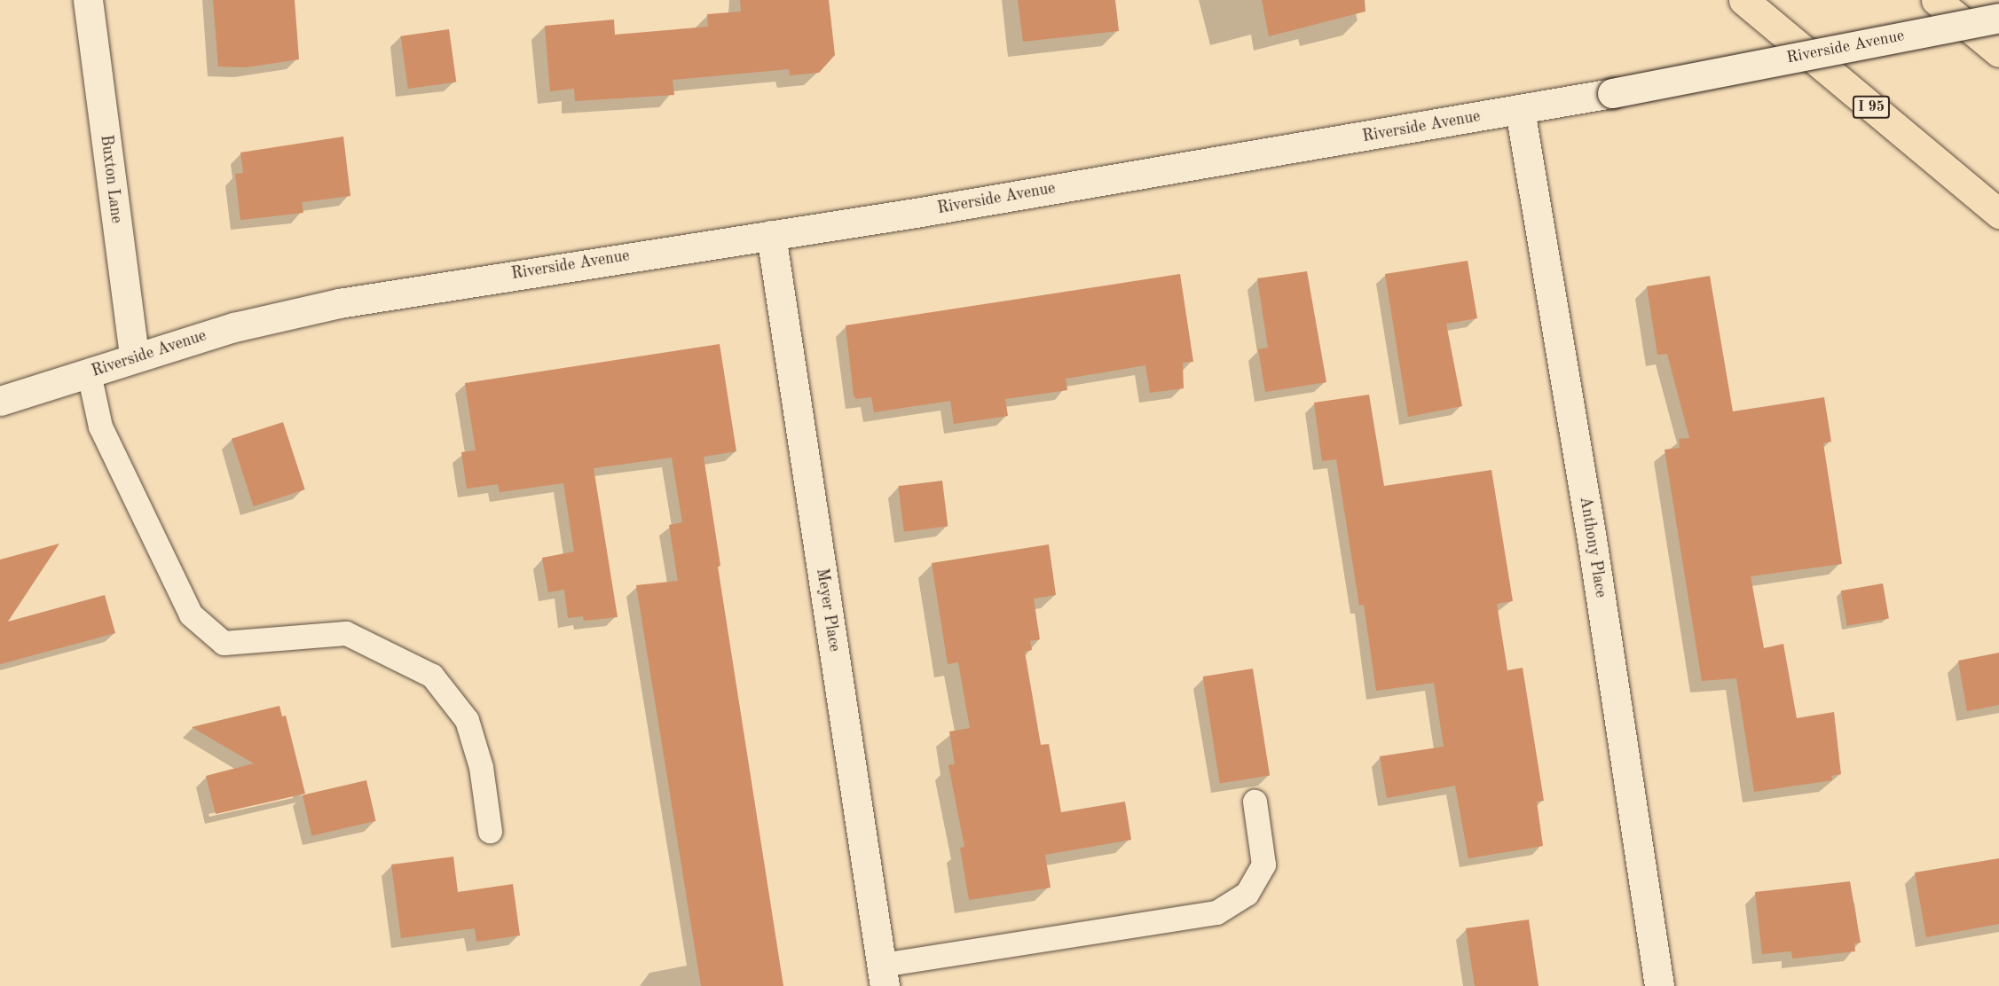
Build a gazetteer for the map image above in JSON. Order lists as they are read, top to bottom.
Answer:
{
  "streets": {
    "highway": ["I 95"],
    "street": [
      "Riverside Avenue",
      "Buxton Lane",
      "Anthony Place",
      "Meyer Place"
    ]
  },
  "crossings": [
    ["Riverside Avenue", "Buxton Lane"],
    ["Riverside Avenue", "Anthony Place"],
    ["Riverside Avenue", "Meyer Place"]
  ]
}
